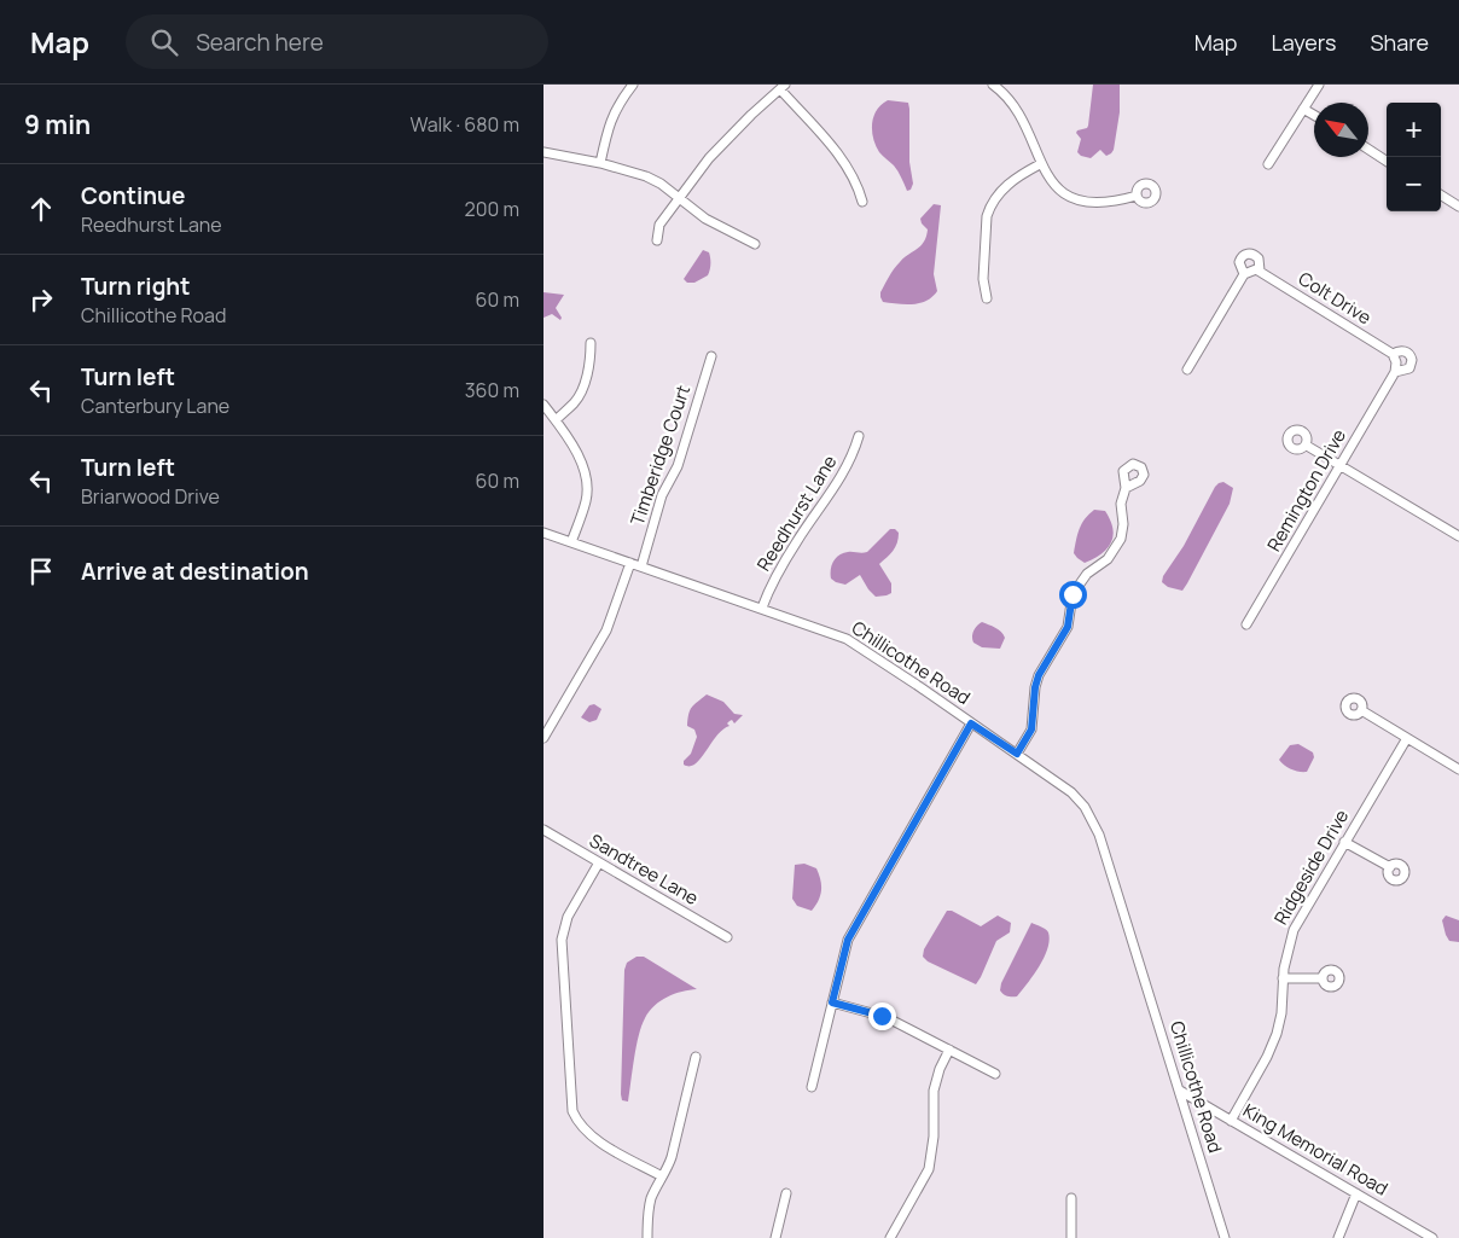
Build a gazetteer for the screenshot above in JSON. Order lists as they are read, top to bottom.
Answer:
{
  "streets": {
    "street": [
      "Colt Drive",
      "Timberidge Court",
      "Remington Drive",
      "Reedhurst Lane",
      "Chillicothe Road",
      "Ridgeside Drive",
      "Sandtree Lane",
      "King Memorial Road"
    ]
  },
  "crossings": [
    ["Colt Drive", "Remington Drive"],
    ["Timberidge Court", "Chillicothe Road"],
    ["Reedhurst Lane", "Chillicothe Road"],
    ["Chillicothe Road", "King Memorial Road"],
    ["Ridgeside Drive", "King Memorial Road"]
  ],
  "north": "top left",
  "page": {
    "header": "Map",
    "search": "Search here",
    "nav": ["Map", "Layers", "Share"],
    "heading": ["9 min", "Walk · 680 m"],
    "map_buttons": ["+", "−"],
    "list": [
      ["Continue", "Reedhurst Lane", "200 m"],
      ["Turn right", "Chillicothe Road", "60 m"],
      ["Turn left", "Canterbury Lane", "360 m"],
      ["Turn left", "Briarwood Drive", "60 m"],
      "Arrive at destination"
    ]
  }
}
